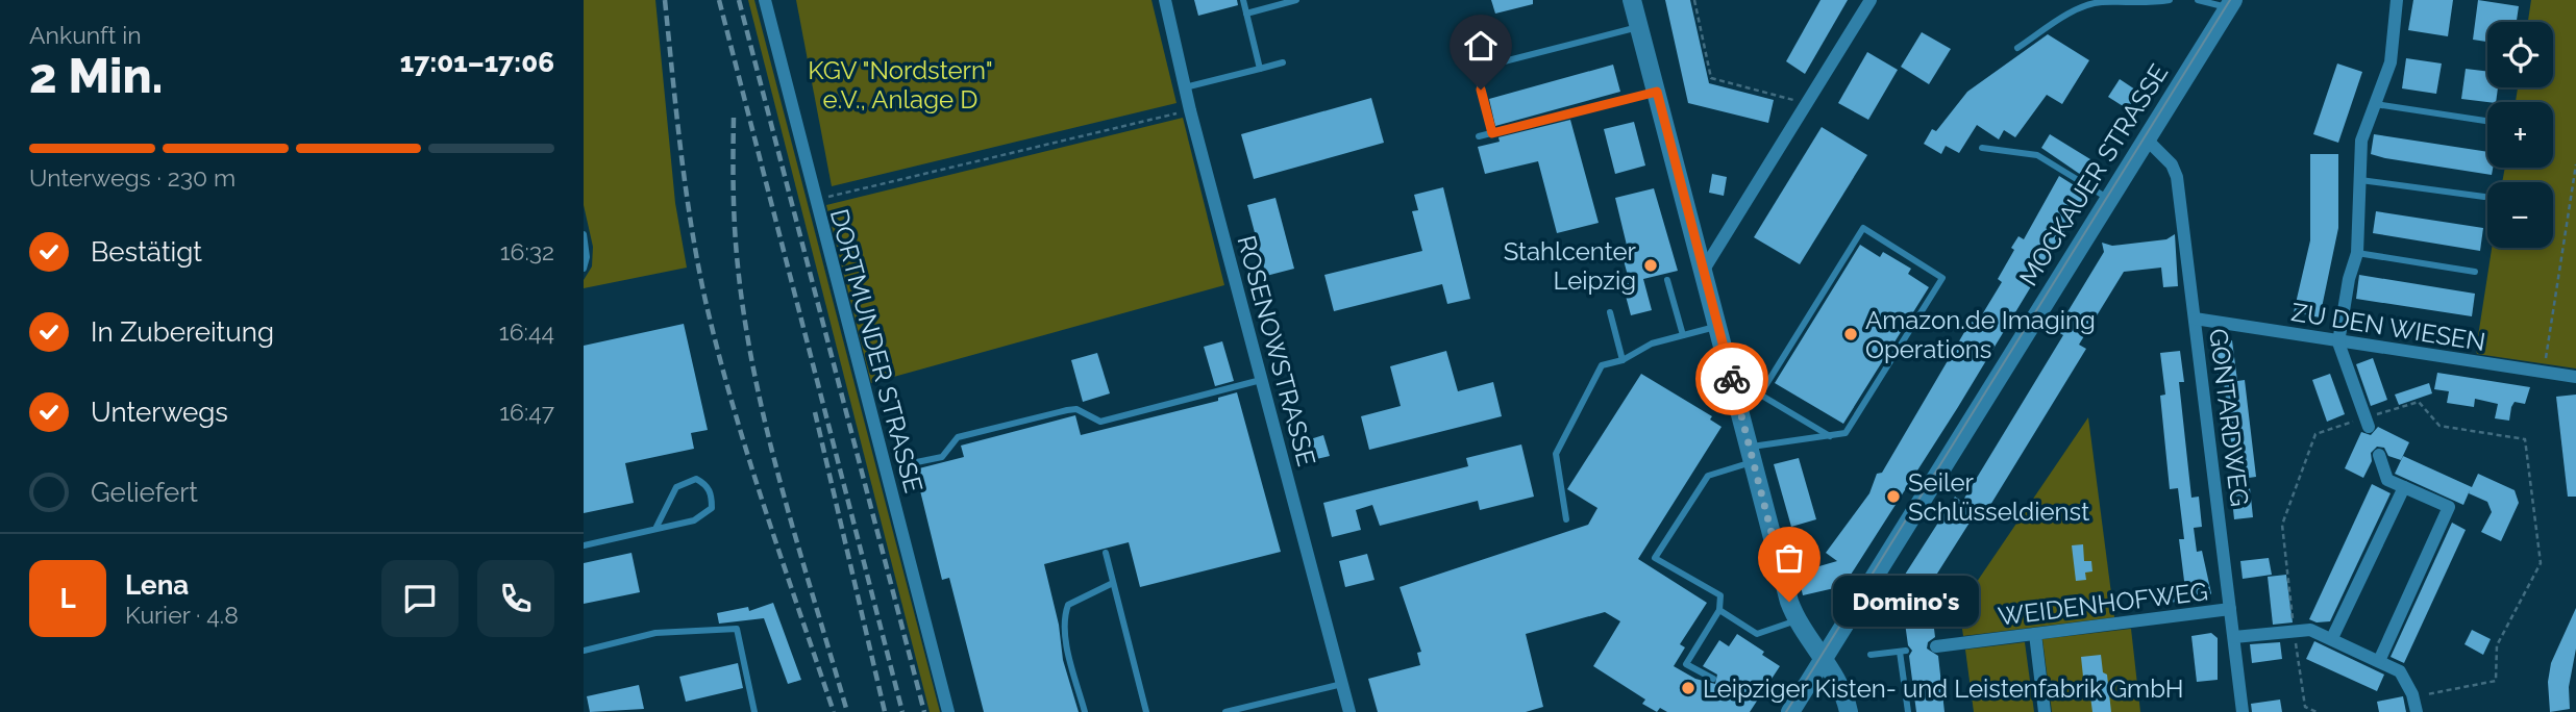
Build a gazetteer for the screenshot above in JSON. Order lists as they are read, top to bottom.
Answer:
{
  "streets": {
    "main road": ["MOCKAUER STRASSE"],
    "street": [
      "ZU DEN WIESEN",
      "DORTMUNDER STRASSE",
      "ROSENOWSTRASSE",
      "GONTARDWEG",
      "WEIDENHOFWEG"
    ]
  },
  "crossings": [
    ["MOCKAUER STRASSE", "GONTARDWEG"],
    ["ZU DEN WIESEN", "GONTARDWEG"],
    ["GONTARDWEG", "WEIDENHOFWEG"]
  ],
  "parks": ["KGV \"Nordstern\" e.V., Anlage D"],
  "places": [
    "Stahlcenter Leipzig",
    "Amazon.de Imaging Operations",
    "Seiler Schlüsseldienst",
    "Domino's",
    "Leipziger Kisten- und Leistenfabrik GmbH"
  ],
  "page": {
    "heading": ["2 Min.", "Ankunft in", "17:01–17:06"],
    "panel": ["Lena", "Kurier · 4.8"],
    "map_buttons": ["+", "−"],
    "bar": "Unterwegs · 230 m",
    "list": [
      ["Bestätigt", "16:32"],
      ["In Zubereitung", "16:44"],
      ["Unterwegs", "16:47"],
      "Geliefert"
    ],
    "round": "L",
    "bubble": "Domino's"
  }
}
